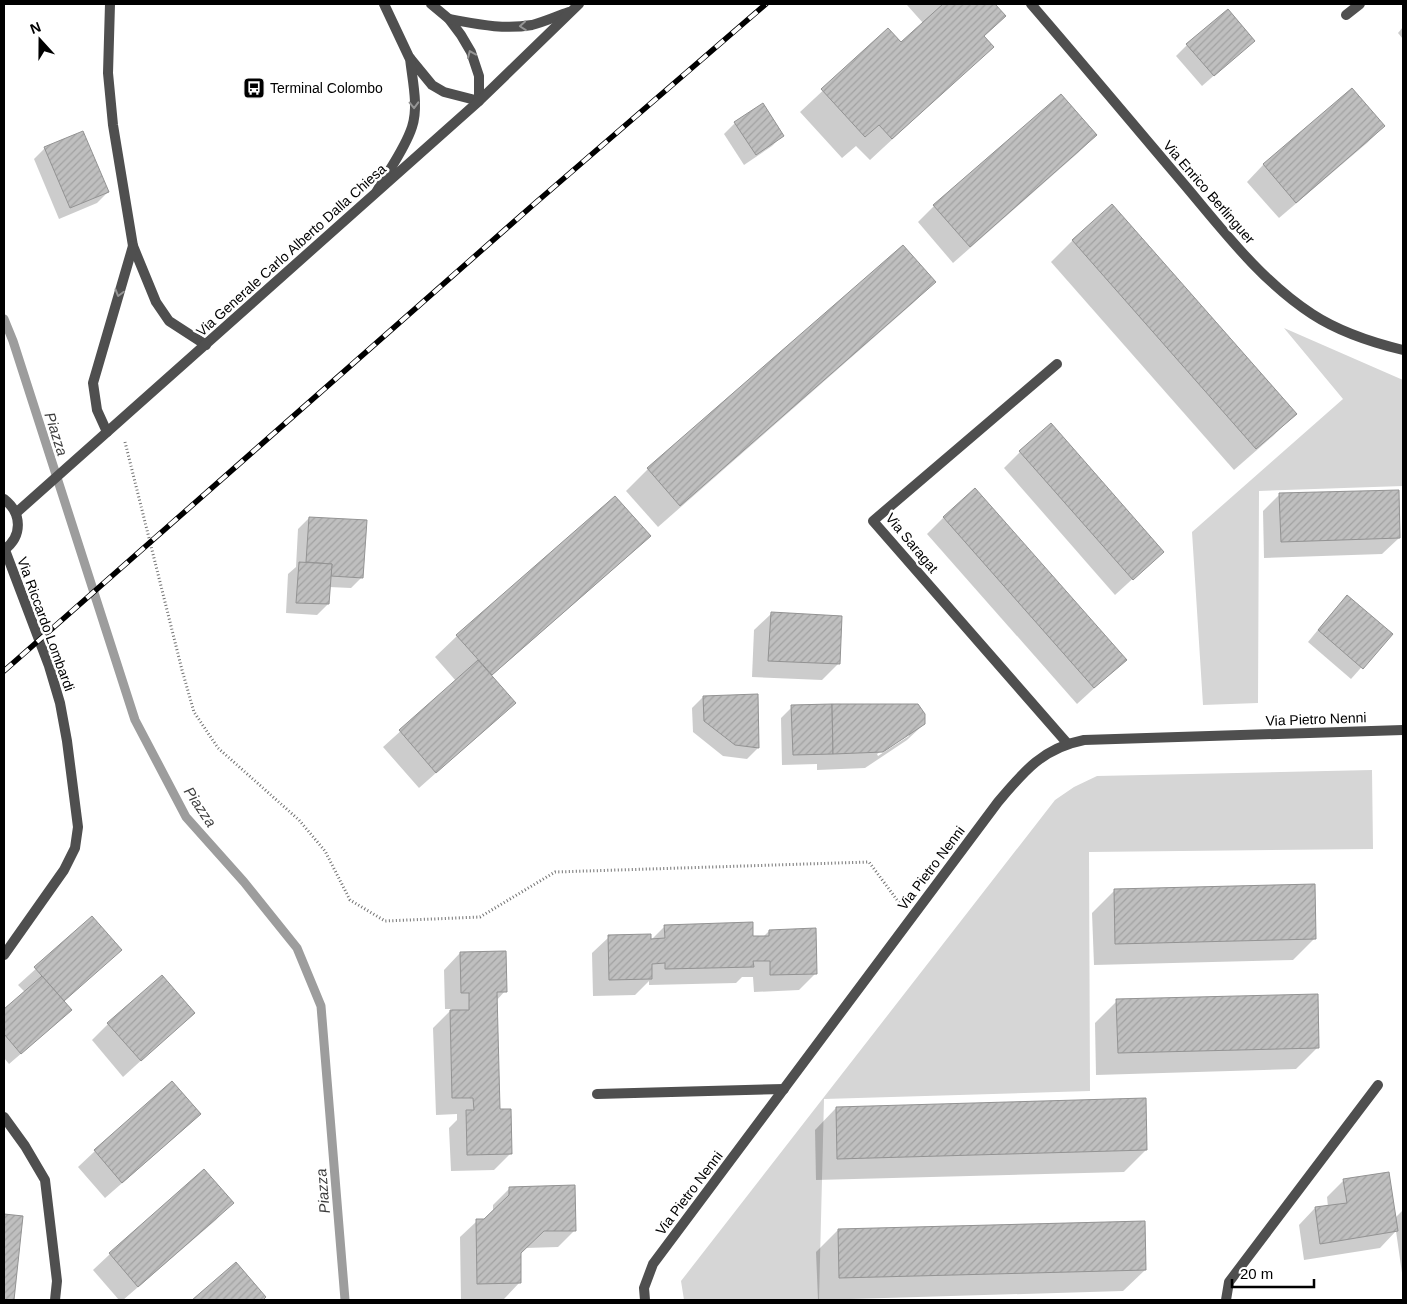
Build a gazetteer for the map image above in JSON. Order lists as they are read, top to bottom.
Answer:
{
  "streets": {
    "street": [
      "Via Enrico Berlinguer",
      "Via Generale Carlo Alberto Dalla Chiesa",
      "Via Saragat",
      "Via Riccardo Lombardi",
      "Via Pietro Nenni"
    ]
  },
  "crossings": [
    ["Via Saragat", "Via Pietro Nenni"]
  ],
  "water": ["Piazza"],
  "places": {
    "bus stop": ["Terminal Colombo"]
  },
  "scale_bar": "20 m",
  "north": "top"
}
